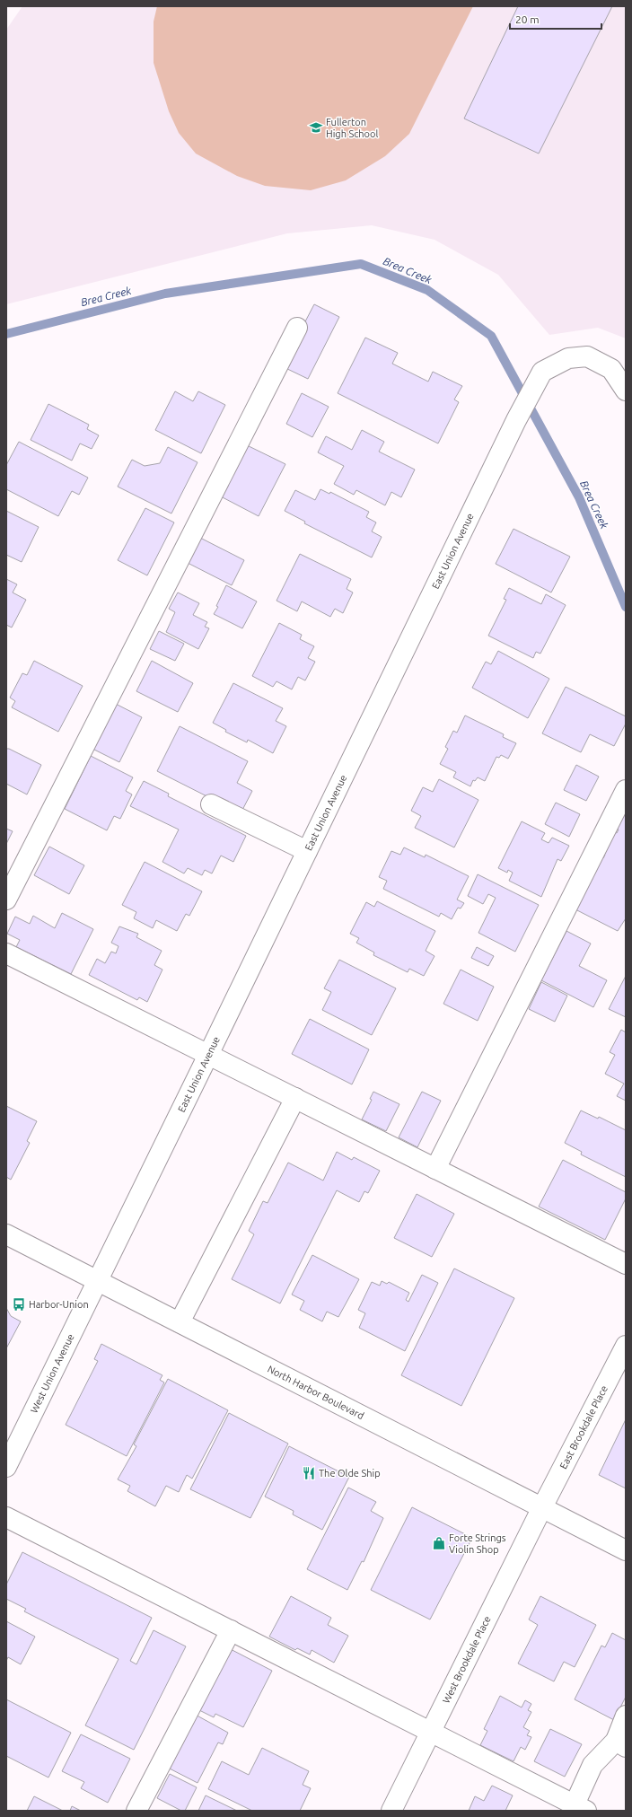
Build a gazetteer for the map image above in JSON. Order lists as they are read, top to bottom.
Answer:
{
  "streets": {
    "street": [
      "East Union Avenue",
      "West Union Avenue",
      "North Harbor Boulevard",
      "East Brookdale Place",
      "West Brookdale Place"
    ]
  },
  "crossings": [
    ["East Union Avenue", "West Union Avenue"],
    ["East Union Avenue", "North Harbor Boulevard"],
    ["West Union Avenue", "North Harbor Boulevard"],
    ["North Harbor Boulevard", "East Brookdale Place"],
    ["North Harbor Boulevard", "West Brookdale Place"],
    ["East Brookdale Place", "West Brookdale Place"]
  ],
  "water": ["Brea Creek"],
  "places": {
    "school or university": ["Fullerton High School"],
    "bus stop": ["Harbor-Union"],
    "restaurant": ["The Olde Ship"],
    "shop": ["Forte Strings Violin Shop"]
  },
  "scale_bar": "20 m"
}
